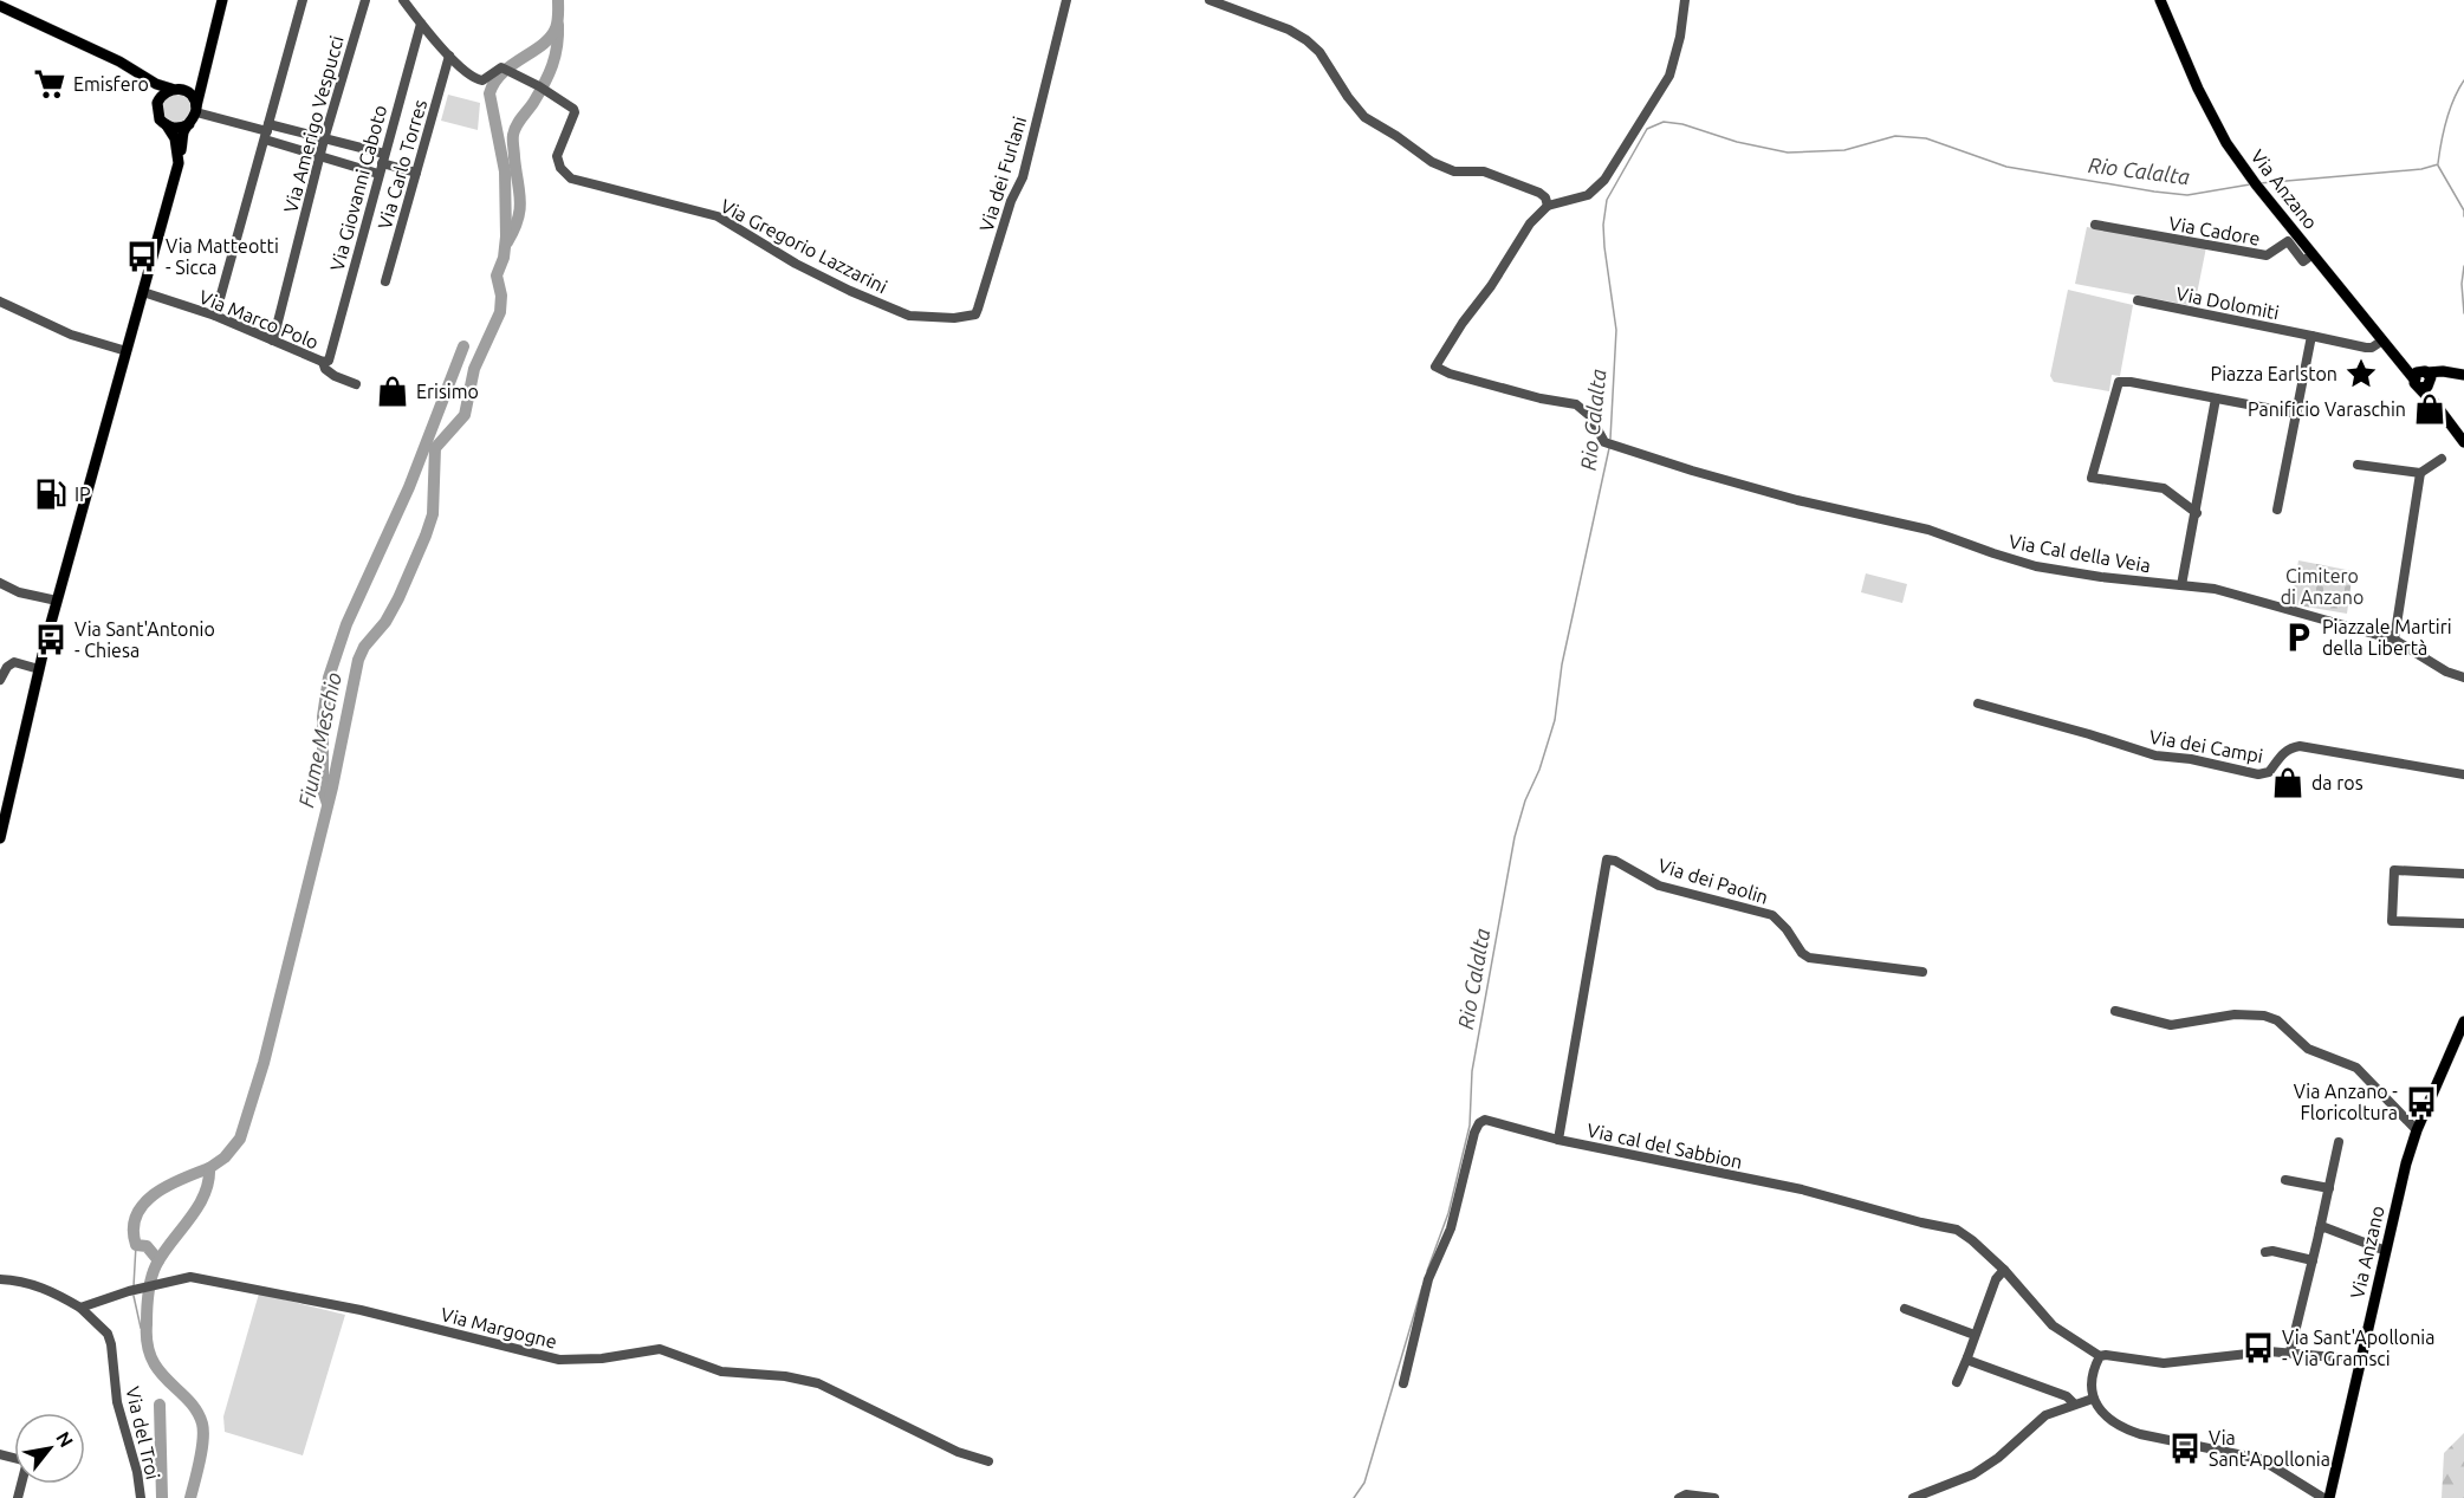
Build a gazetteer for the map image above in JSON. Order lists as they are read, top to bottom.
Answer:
{
  "streets": {
    "main road": ["Via Anzano"],
    "street": [
      "Via Amerigo Vespucci",
      "Via Carlo Torres",
      "Via dei Furlani",
      "Via Giovanni Caboto",
      "Via Cadore",
      "Via Gregorio Lazzarini",
      "Via Dolomiti",
      "Via Marco Polo",
      "Via Cal della Veia",
      "Via dei Campi",
      "Via dei Paolin",
      "Via cal del Sabbion",
      "Via Margogne",
      "Via del Troi"
    ]
  },
  "crossings": [
    ["Via Amerigo Vespucci", "Via Marco Polo"],
    ["Via Carlo Torres", "Via Gregorio Lazzarini"],
    ["Via dei Furlani", "Via Gregorio Lazzarini"],
    ["Via Giovanni Caboto", "Via Marco Polo"],
    ["Via Anzano", "Via Cadore"],
    ["Via dei Paolin", "Via cal del Sabbion"],
    ["Via Margogne", "Via del Troi"]
  ],
  "water": ["Rio Calalta", "Fiume Meschio"],
  "parks": ["Cimitero di Anzano"],
  "places": {
    "supermarket": ["Emisfero"],
    "bus stop": [
      "Via Matteotti - Sicca",
      "Via Sant'Antonio - Chiesa",
      "Via Anzano - Floricoltura",
      "Via Sant'Apollonia - Via Gramsci",
      "Via Sant'Apollonia"
    ],
    "place": ["Piazza Earlston"],
    "shop": ["Erisimo", "Panificio Varaschin", "da ros"],
    "fuel station": ["IP"],
    "parking": ["Piazzale Martiri della Libertà"]
  },
  "north": "top right"
}
